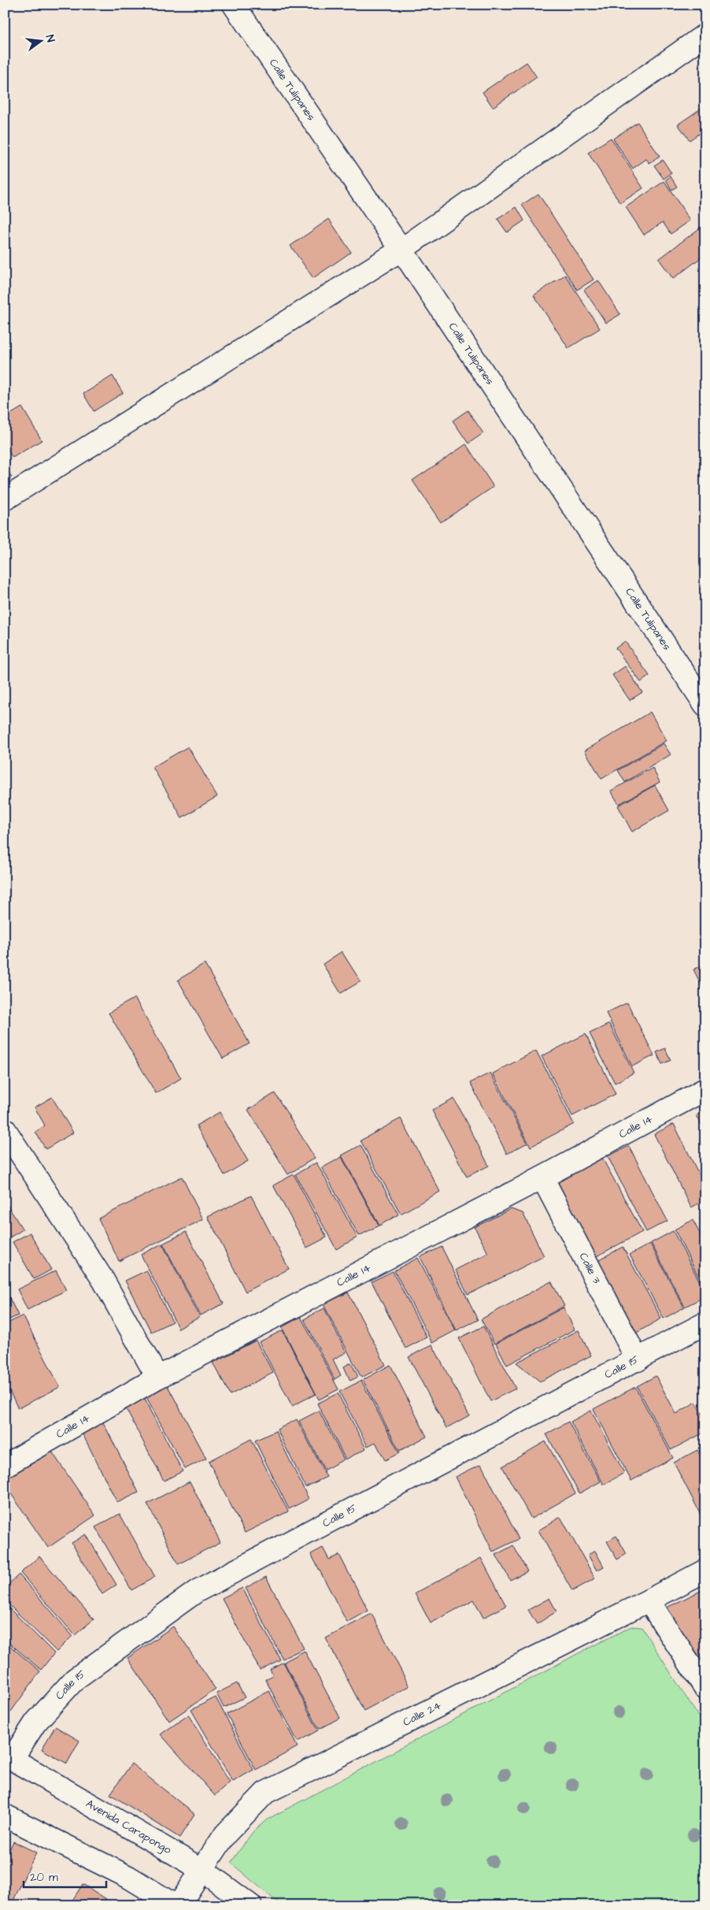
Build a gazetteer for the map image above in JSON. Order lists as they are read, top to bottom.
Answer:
{
  "streets": {
    "street": [
      "Calle Tulipanes",
      "Calle 14",
      "Calle 3",
      "Calle 15",
      "Calle 24",
      "Avenida Carapongo"
    ]
  },
  "crossings": [
    ["Calle 14", "Calle 3"],
    ["Calle 3", "Calle 15"],
    ["Calle 15", "Avenida Carapongo"],
    ["Calle 24", "Avenida Carapongo"]
  ],
  "scale_bar": "20 m",
  "north": "right"
}
